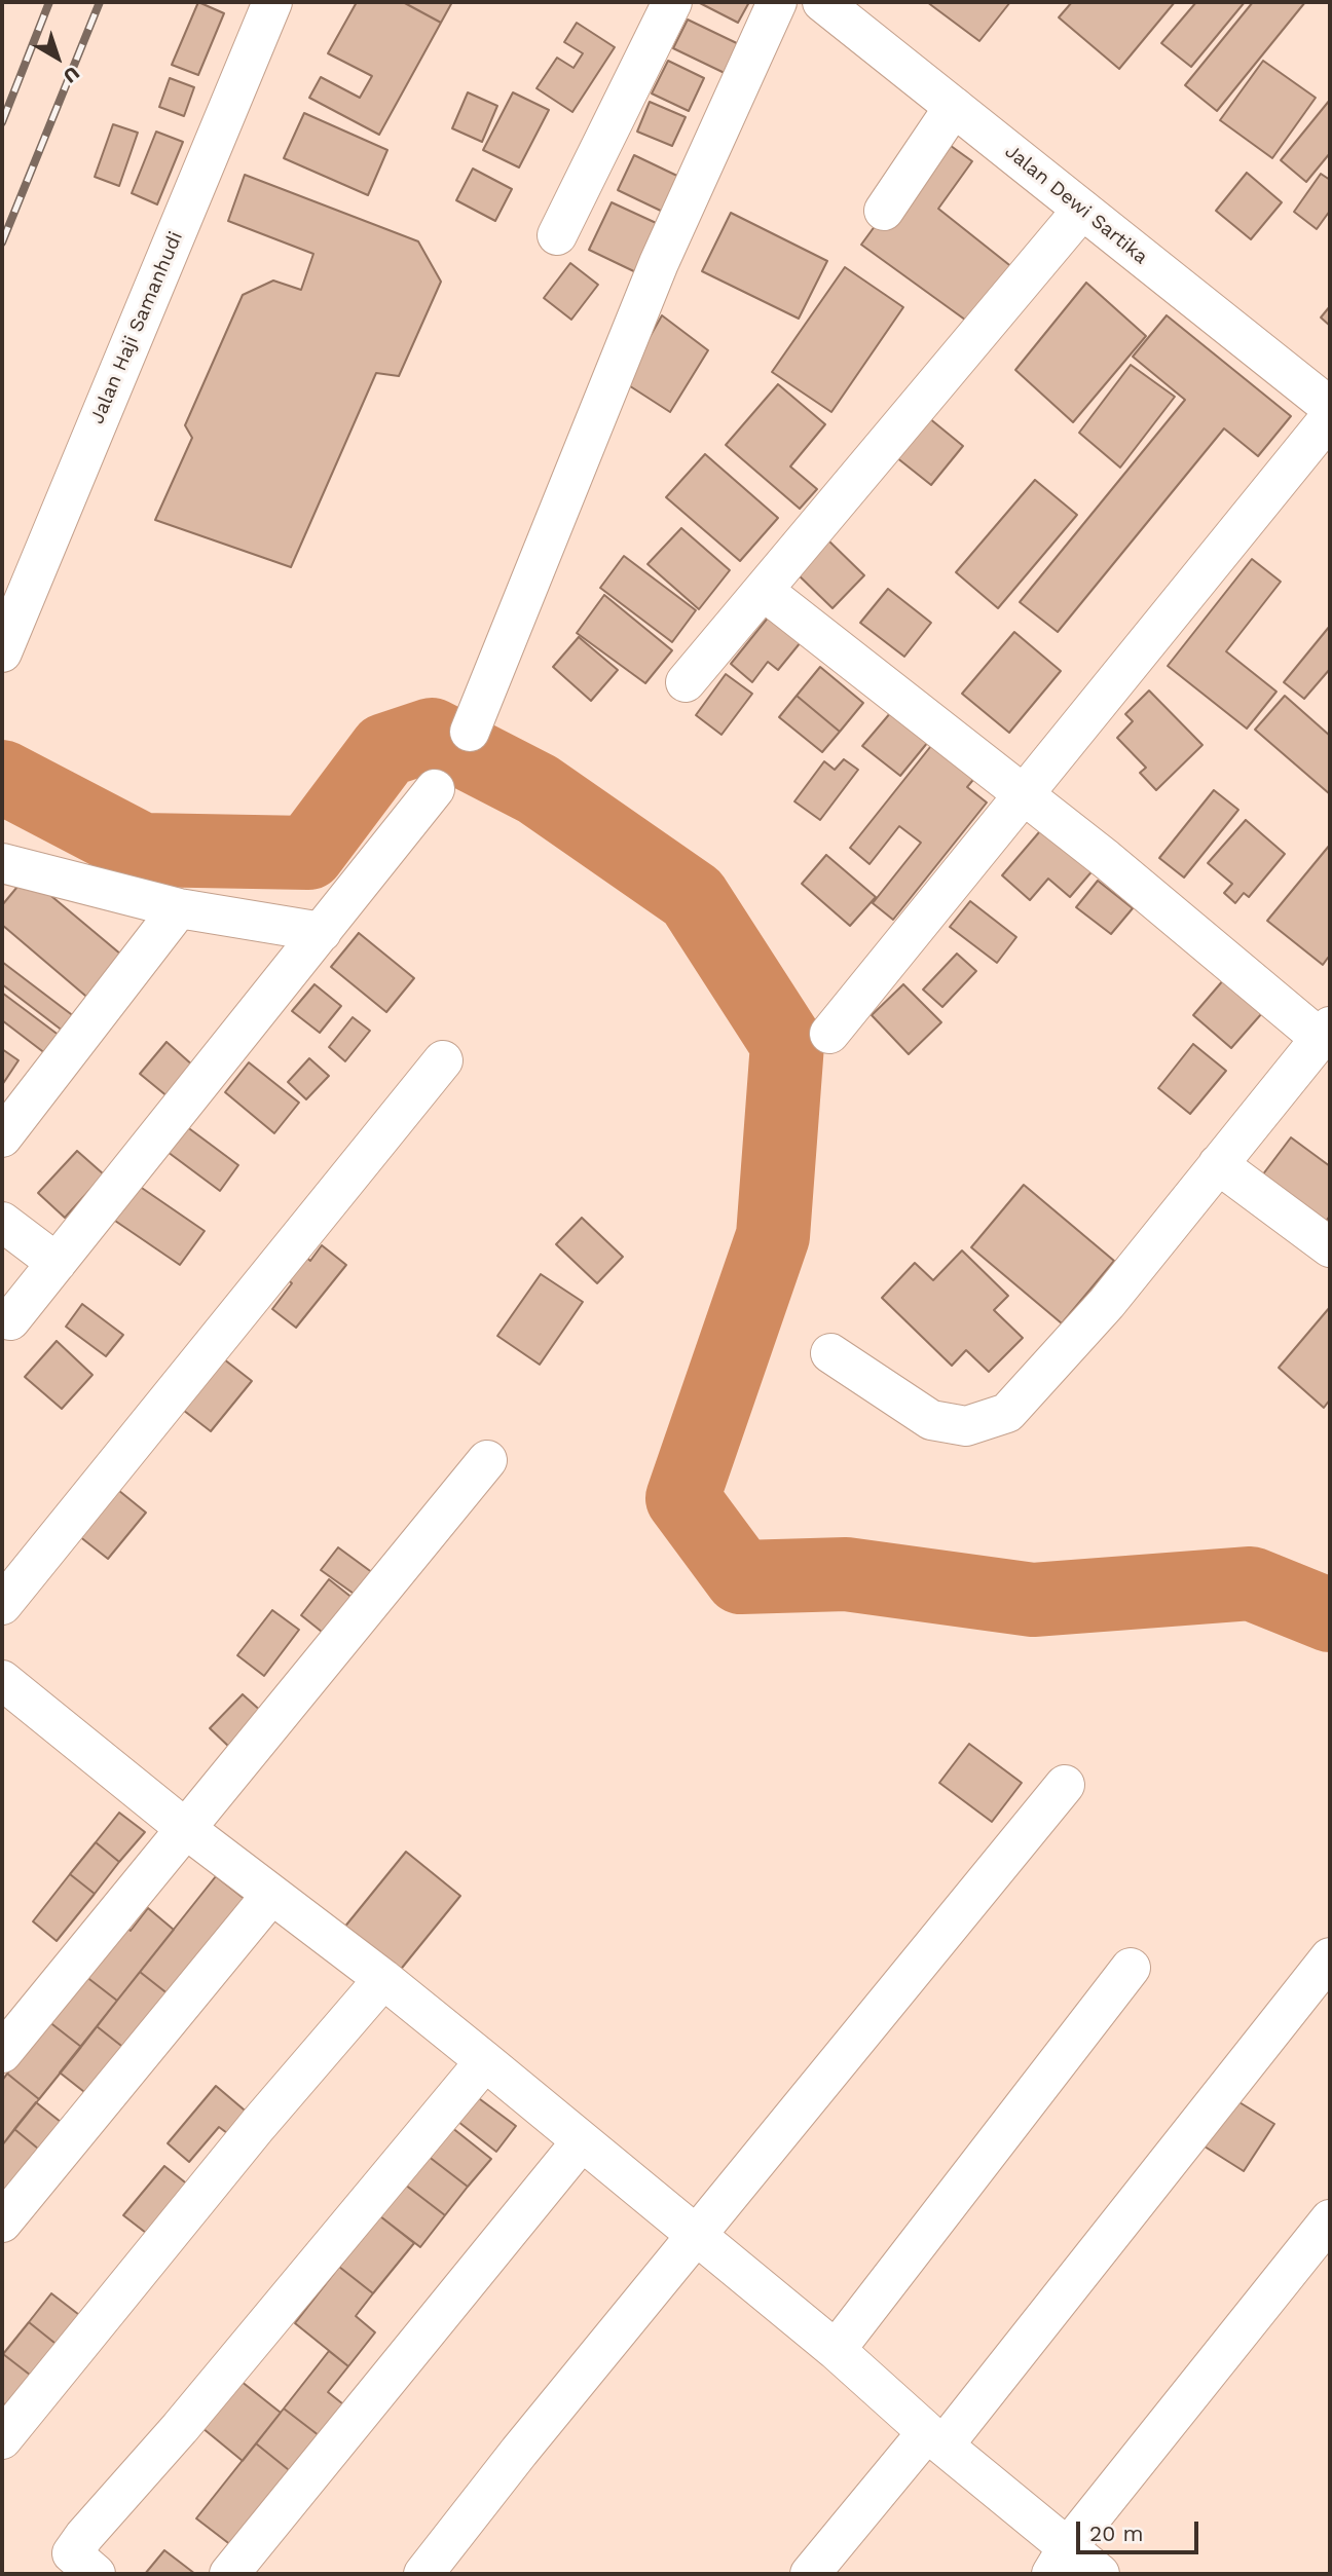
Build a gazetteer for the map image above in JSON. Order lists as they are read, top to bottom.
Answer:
{
  "streets": {
    "street": ["Jalan Dewi Sartika", "Jalan Haji Samanhudi"]
  },
  "scale_bar": "20 m",
  "north": "bottom right"
}
